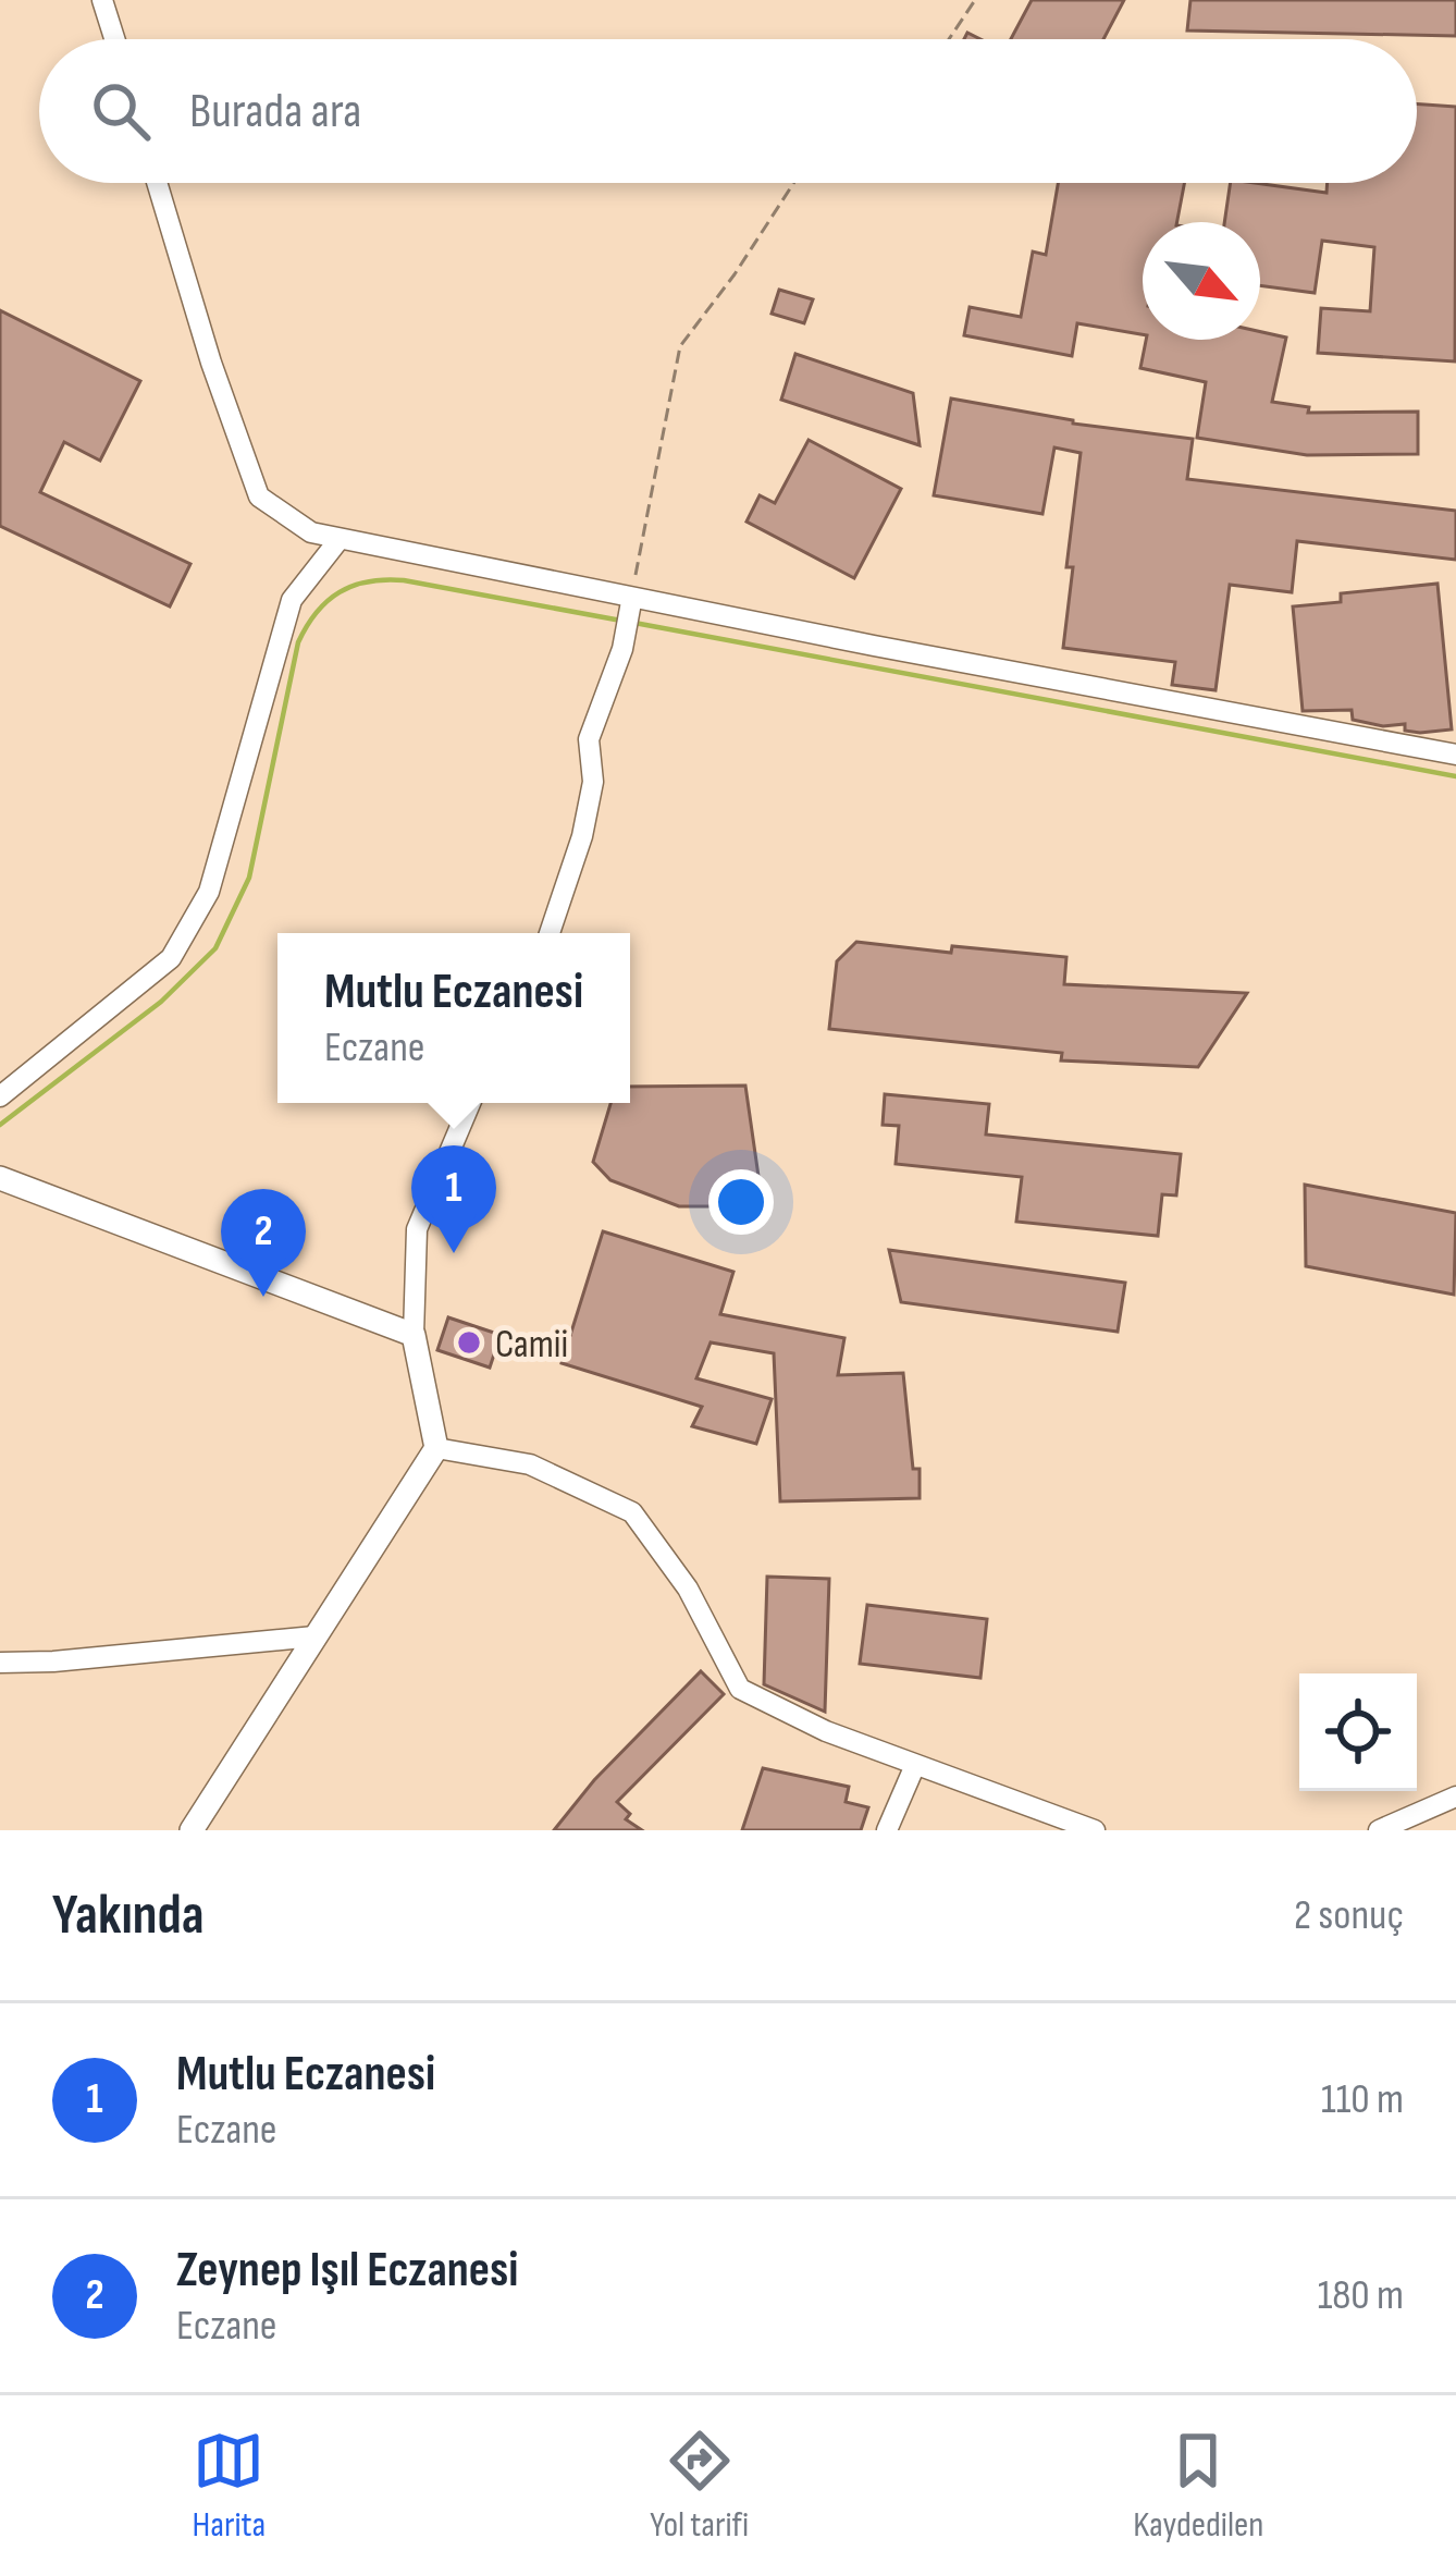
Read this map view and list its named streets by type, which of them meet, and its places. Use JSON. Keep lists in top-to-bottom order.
{
  "places": ["Camii"],
  "north": "bottom right",
  "page": {
    "search": "Burada ara",
    "popup": ["Mutlu Eczanesi", "Eczane"],
    "pins": ["1", "2"],
    "heading": ["Yakında", "2 sonuç"],
    "list": [
      {
        "mark": "1",
        "name": "Mutlu Eczanesi",
        "note": "Eczane",
        "value": "110 m"
      },
      {
        "mark": "2",
        "name": "Zeynep Işıl Eczanesi",
        "note": "Eczane",
        "value": "180 m"
      }
    ],
    "nav": ["Harita", "Yol tarifi", "Kaydedilen"]
  }
}
